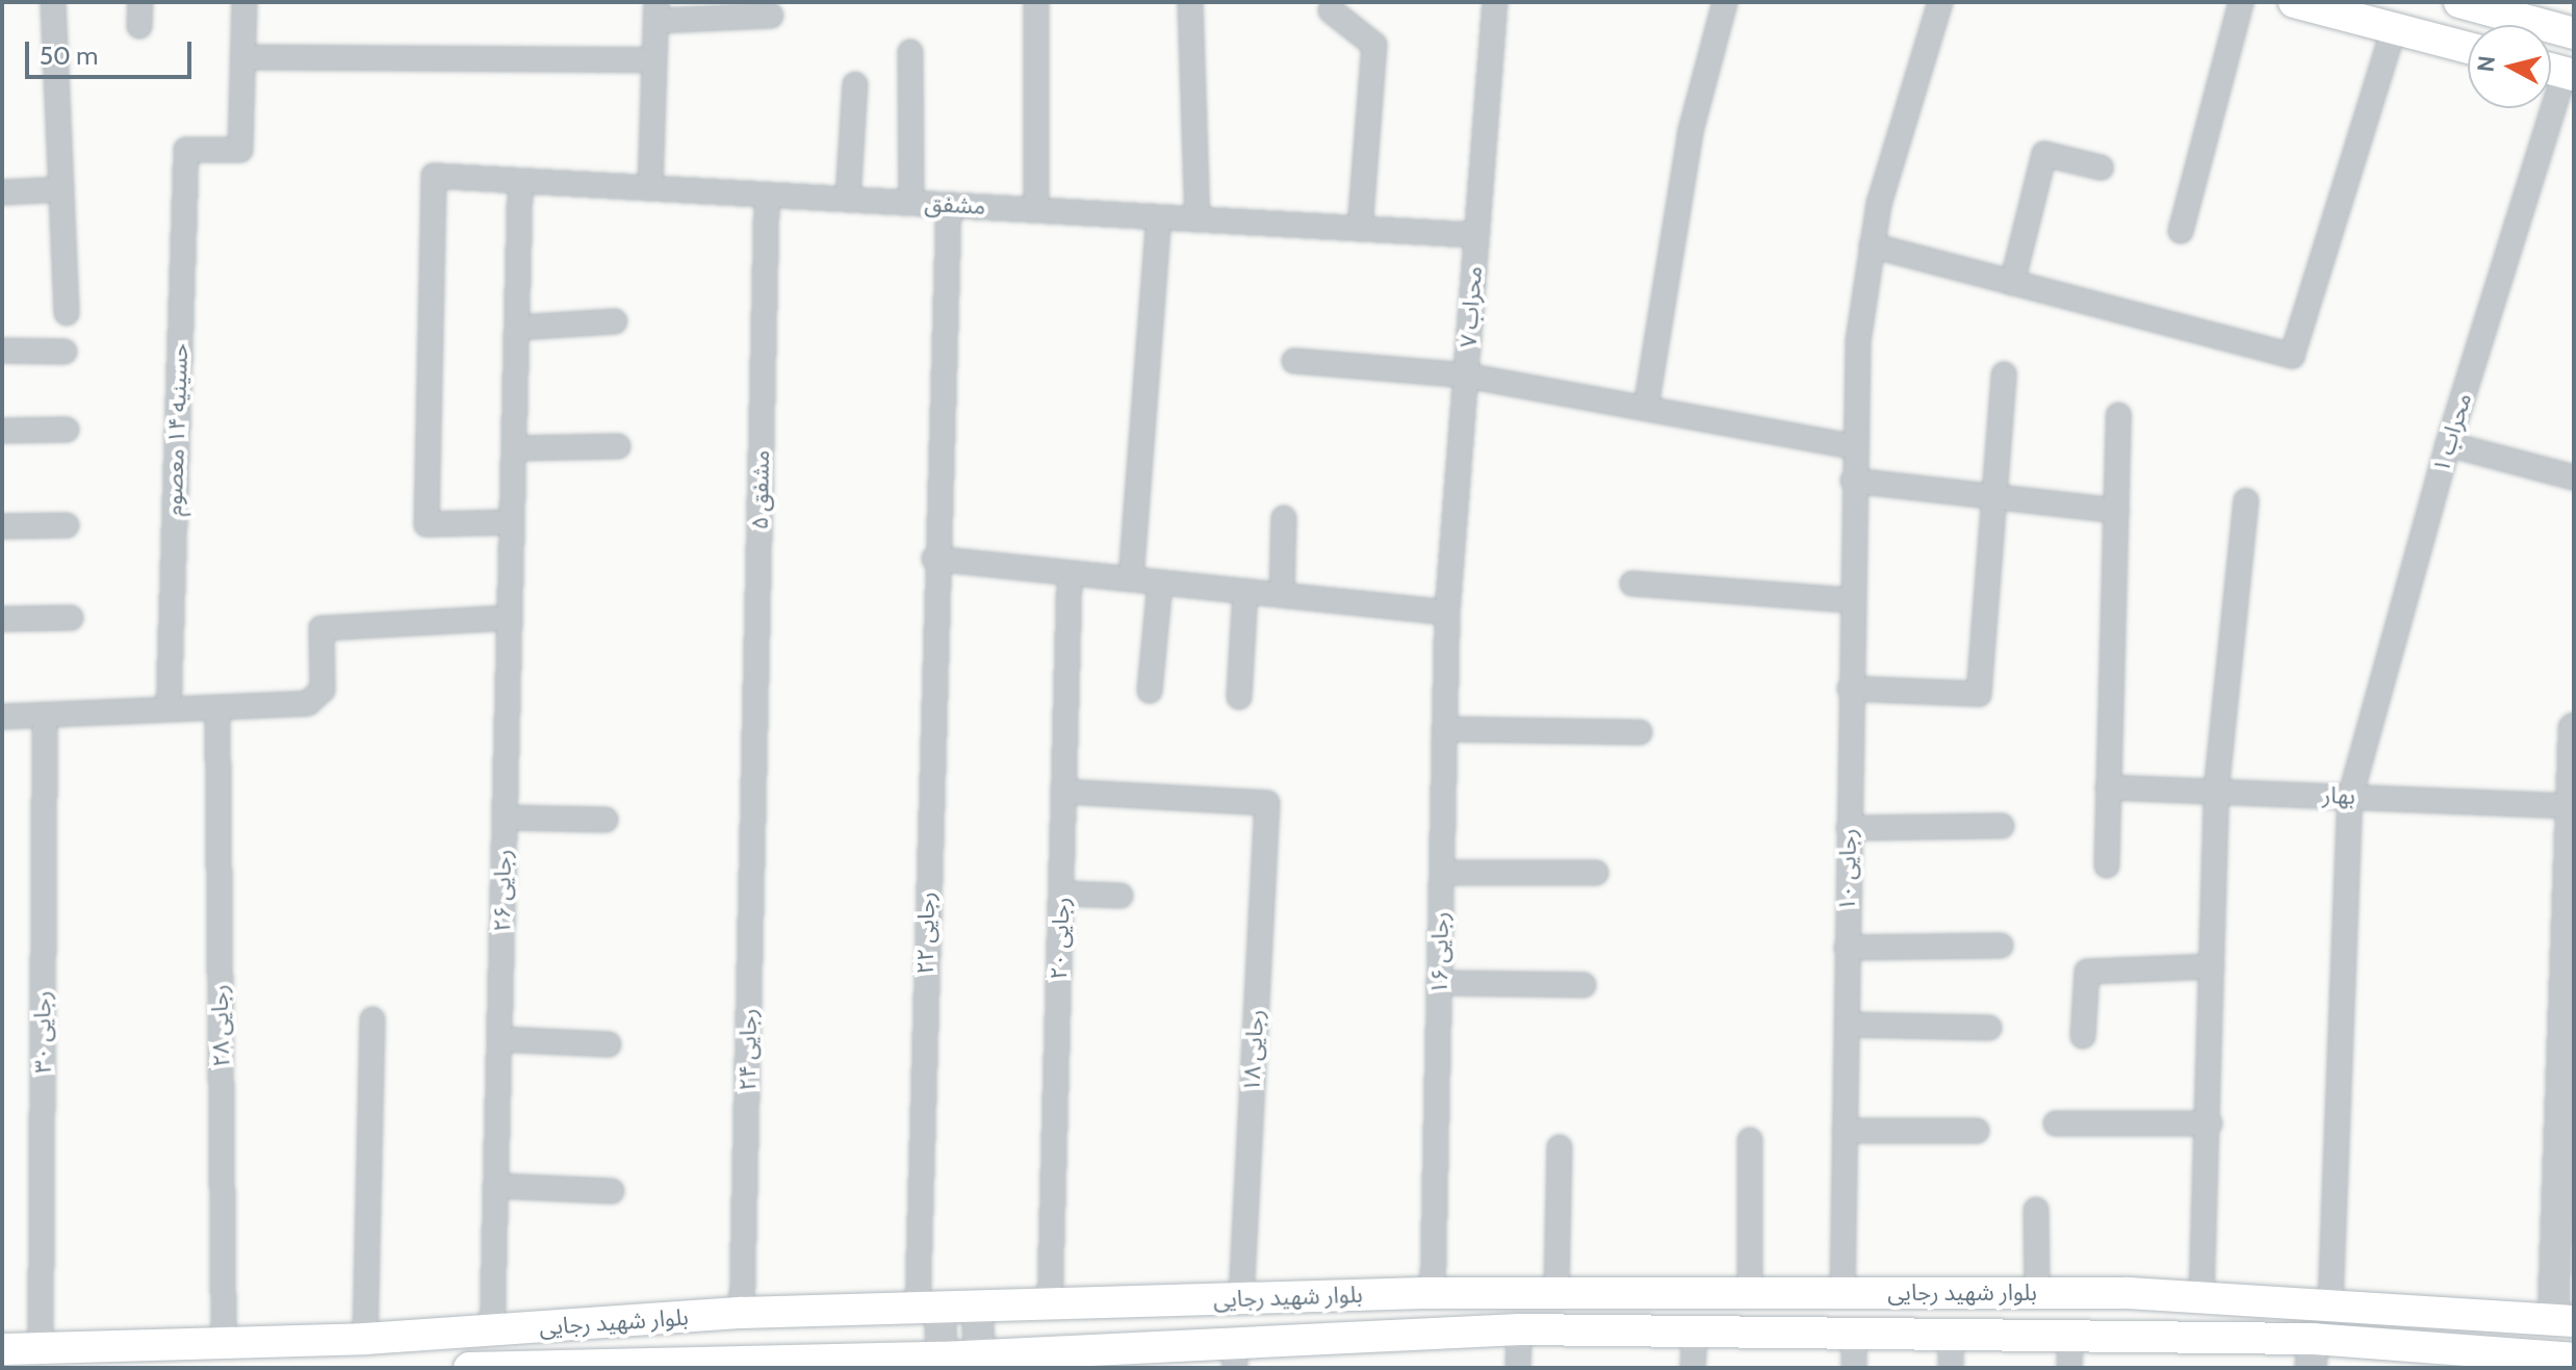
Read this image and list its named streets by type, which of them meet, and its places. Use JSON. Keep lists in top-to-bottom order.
{
  "streets": {
    "main road": ["بلوار شهید رجایی"],
    "street": [
      "مشفق",
      "محراب ۷",
      "حسینیه ۱۴ معصوم",
      "محراب ۱",
      "مشفق ۵",
      "بهار",
      "رجایی ۱۰",
      "رجایی ۲۶",
      "رجایی ۲۲",
      "رجایی ۲۰",
      "رجایی ۱۶",
      "رجایی ۲۸",
      "رجایی ۳۰",
      "رجایی ۲۴",
      "رجایی ۱۸"
    ]
  },
  "crossings": [
    ["مشفق", "محراب ۷"],
    ["مشفق", "مشفق ۵"],
    ["مشفق", "رجایی ۲۶"],
    ["مشفق", "رجایی ۲۲"],
    ["محراب ۷", "رجایی ۱۶"],
    ["محراب ۱", "بهار"],
    ["محراب ۱", "بلوار شهید رجایی"],
    ["مشفق ۵", "رجایی ۲۴"],
    ["رجایی ۱۰", "بلوار شهید رجایی"],
    ["رجایی ۲۶", "بلوار شهید رجایی"],
    ["رجایی ۲۲", "بلوار شهید رجایی"],
    ["رجایی ۲۰", "رجایی ۱۸"],
    ["رجایی ۲۰", "بلوار شهید رجایی"],
    ["رجایی ۱۶", "بلوار شهید رجایی"],
    ["رجایی ۲۸", "بلوار شهید رجایی"],
    ["رجایی ۳۰", "بلوار شهید رجایی"],
    ["رجایی ۲۴", "بلوار شهید رجایی"],
    ["رجایی ۱۸", "بلوار شهید رجایی"]
  ],
  "scale_bar": "50 m",
  "north": "left"
}
